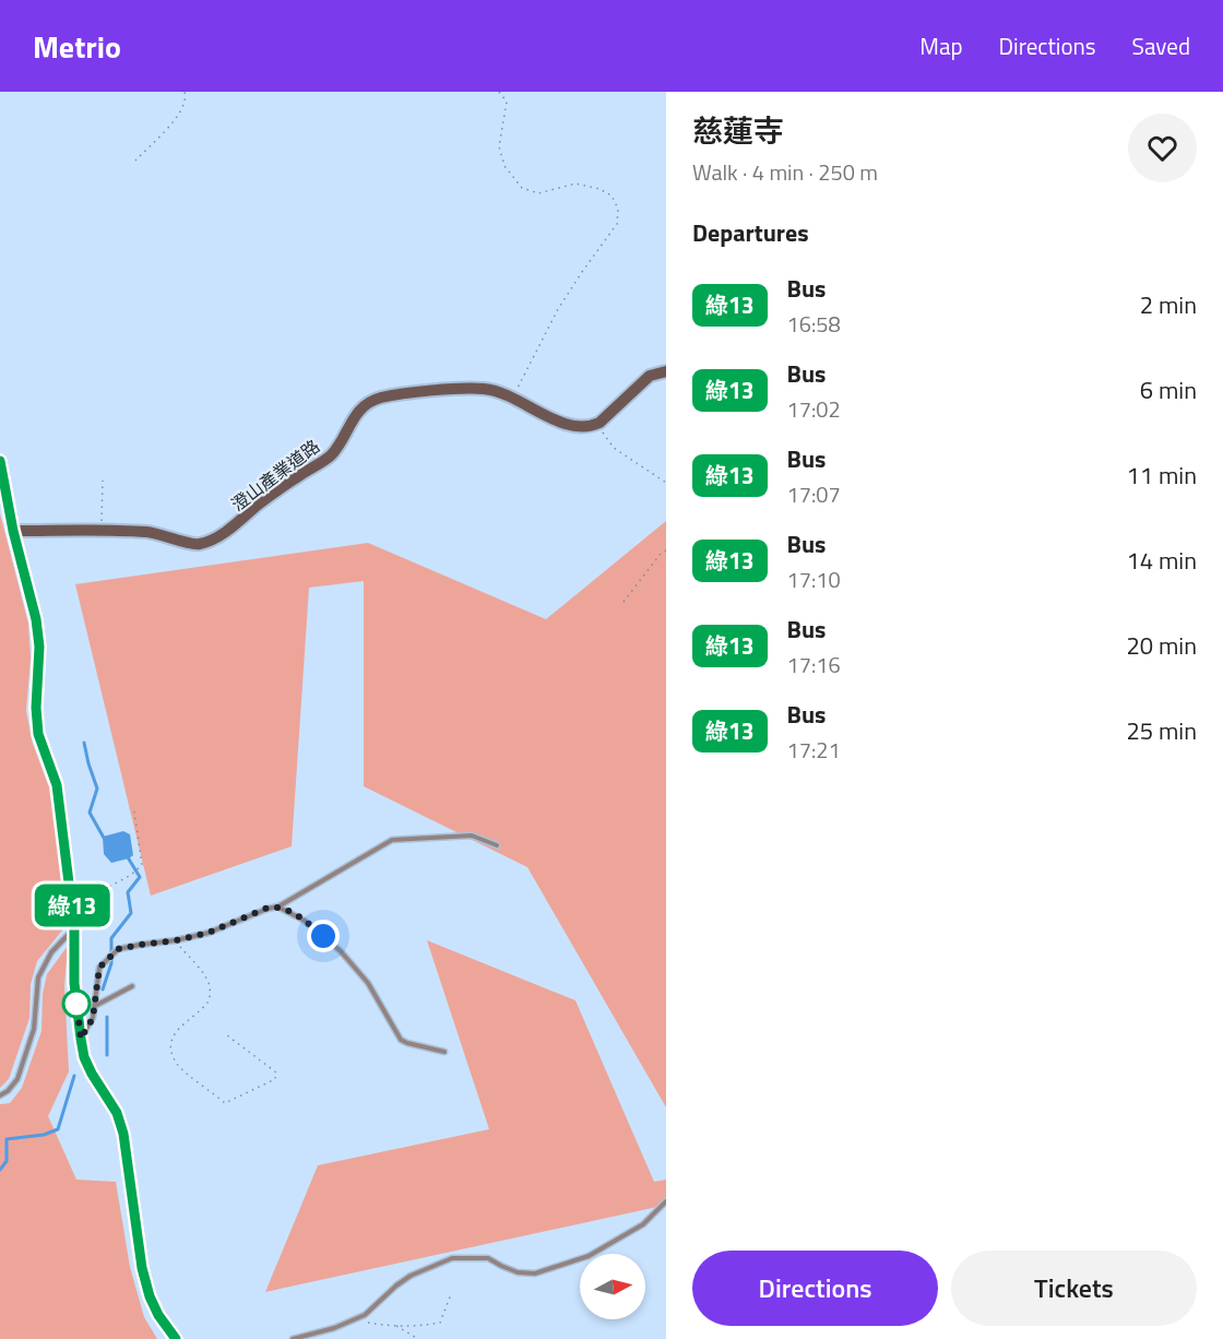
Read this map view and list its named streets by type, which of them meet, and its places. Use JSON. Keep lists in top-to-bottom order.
{
  "streets": {
    "street": ["澄山產業道路"]
  },
  "lines": ["bus line 綠13"],
  "north": "right",
  "page": {
    "header": "Metrio",
    "nav": ["Map", "Directions", "Saved"],
    "on_map": "綠13",
    "heading": [
      ["慈蓮寺", "Walk · 4 min · 250 m"],
      "Departures"
    ],
    "list": [
      {
        "mark": "綠13",
        "name": "Bus",
        "note": "16:58",
        "value": "2 min"
      },
      {
        "mark": "綠13",
        "name": "Bus",
        "note": "17:02",
        "value": "6 min"
      },
      {
        "mark": "綠13",
        "name": "Bus",
        "note": "17:07",
        "value": "11 min"
      },
      {
        "mark": "綠13",
        "name": "Bus",
        "note": "17:10",
        "value": "14 min"
      },
      {
        "mark": "綠13",
        "name": "Bus",
        "note": "17:16",
        "value": "20 min"
      },
      {
        "mark": "綠13",
        "name": "Bus",
        "note": "17:21",
        "value": "25 min"
      }
    ],
    "buttons": ["Directions", "Tickets"]
  }
}
